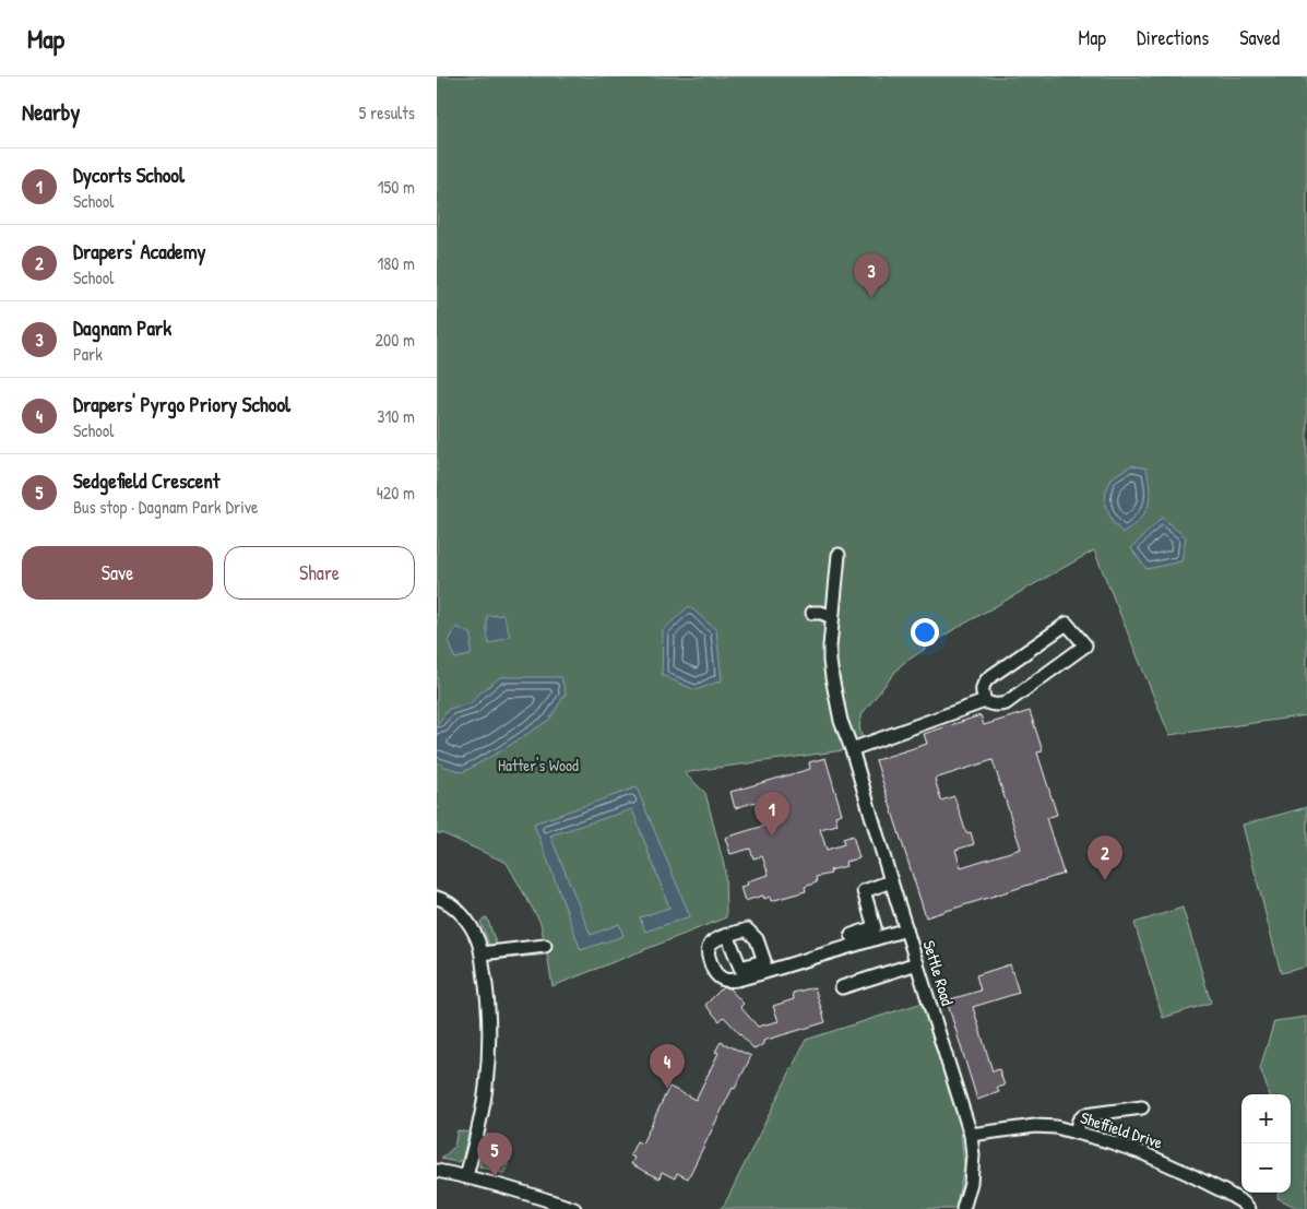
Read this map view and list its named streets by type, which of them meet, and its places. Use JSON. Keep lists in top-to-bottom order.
{
  "streets": {
    "street": ["Settle Road", "Sheffield Drive"]
  },
  "crossings": [
    ["Settle Road", "Sheffield Drive"]
  ],
  "parks": ["Hatter's Wood"],
  "page": {
    "header": "Map",
    "nav": ["Map", "Directions", "Saved"],
    "heading": ["Nearby", "5 results"],
    "list": [
      {
        "mark": "1",
        "name": "Dycorts School",
        "note": "School",
        "value": "150 m"
      },
      {
        "mark": "2",
        "name": "Drapers' Academy",
        "note": "School",
        "value": "180 m"
      },
      {
        "mark": "3",
        "name": "Dagnam Park",
        "note": "Park",
        "value": "200 m"
      },
      {
        "mark": "4",
        "name": "Drapers' Pyrgo Priory School",
        "note": "School",
        "value": "310 m"
      },
      {
        "mark": "5",
        "name": "Sedgefield Crescent",
        "note": "Bus stop · Dagnam Park Drive",
        "value": "420 m"
      }
    ],
    "pins": [
      "3",
      "1",
      "2",
      "4",
      "5"
    ],
    "buttons": ["Save", "Share"],
    "map_buttons": ["+", "−"]
  }
}
